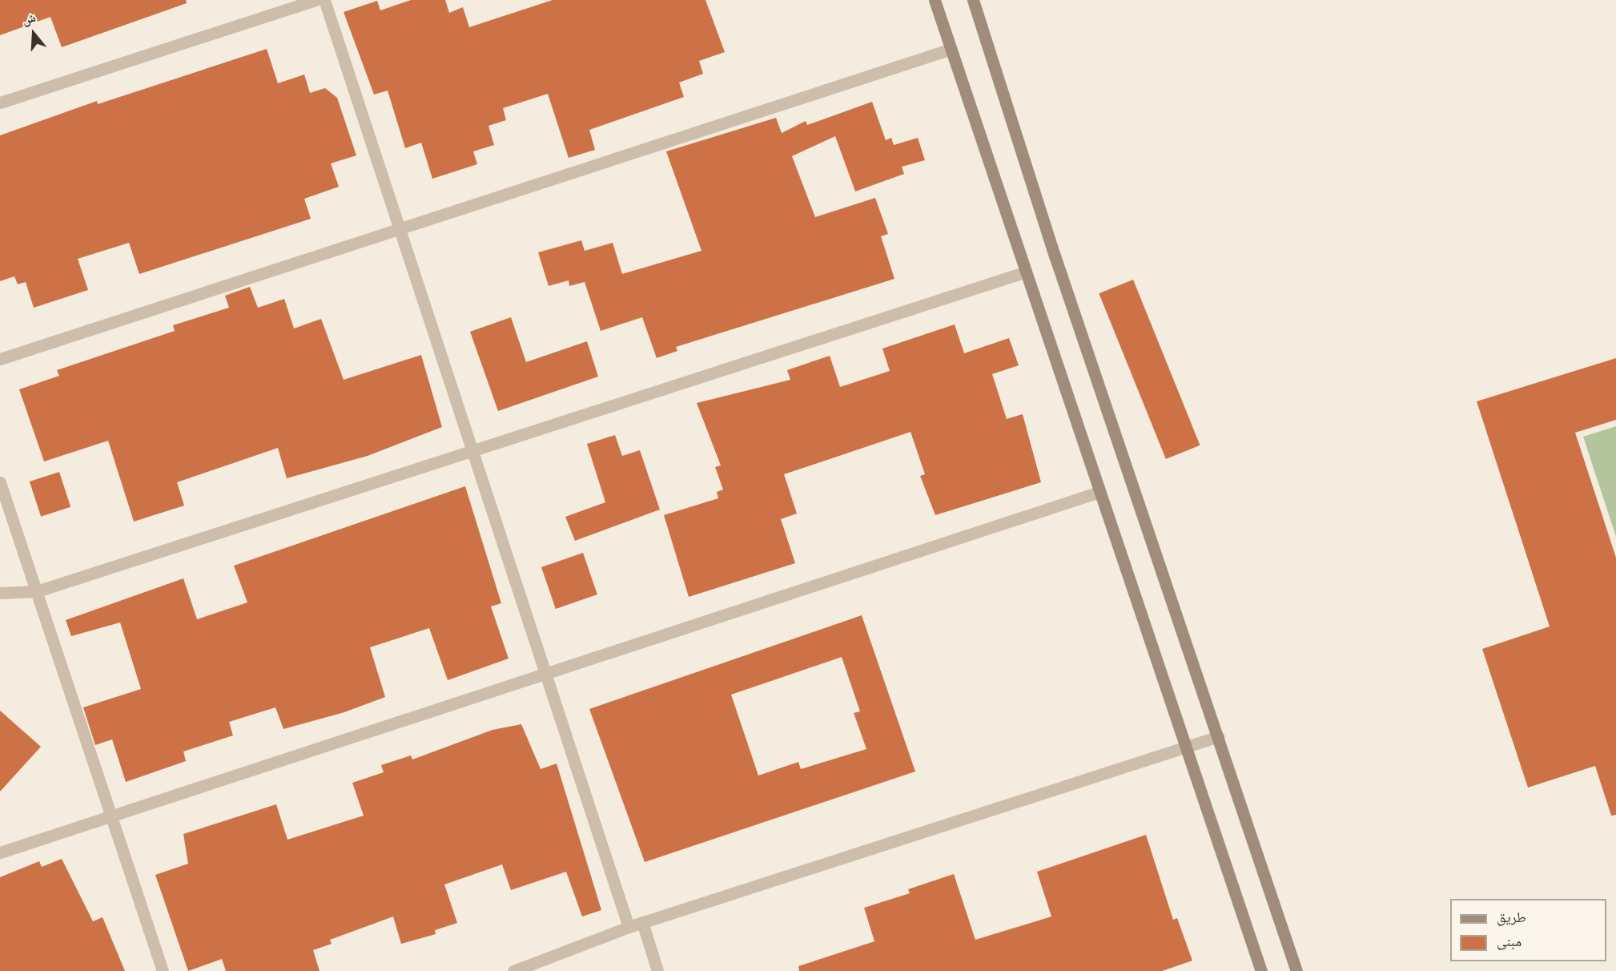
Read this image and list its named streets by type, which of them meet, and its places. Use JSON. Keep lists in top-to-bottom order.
{
  "legend": ["طريق", "مبنى"],
  "north": "top"
}
